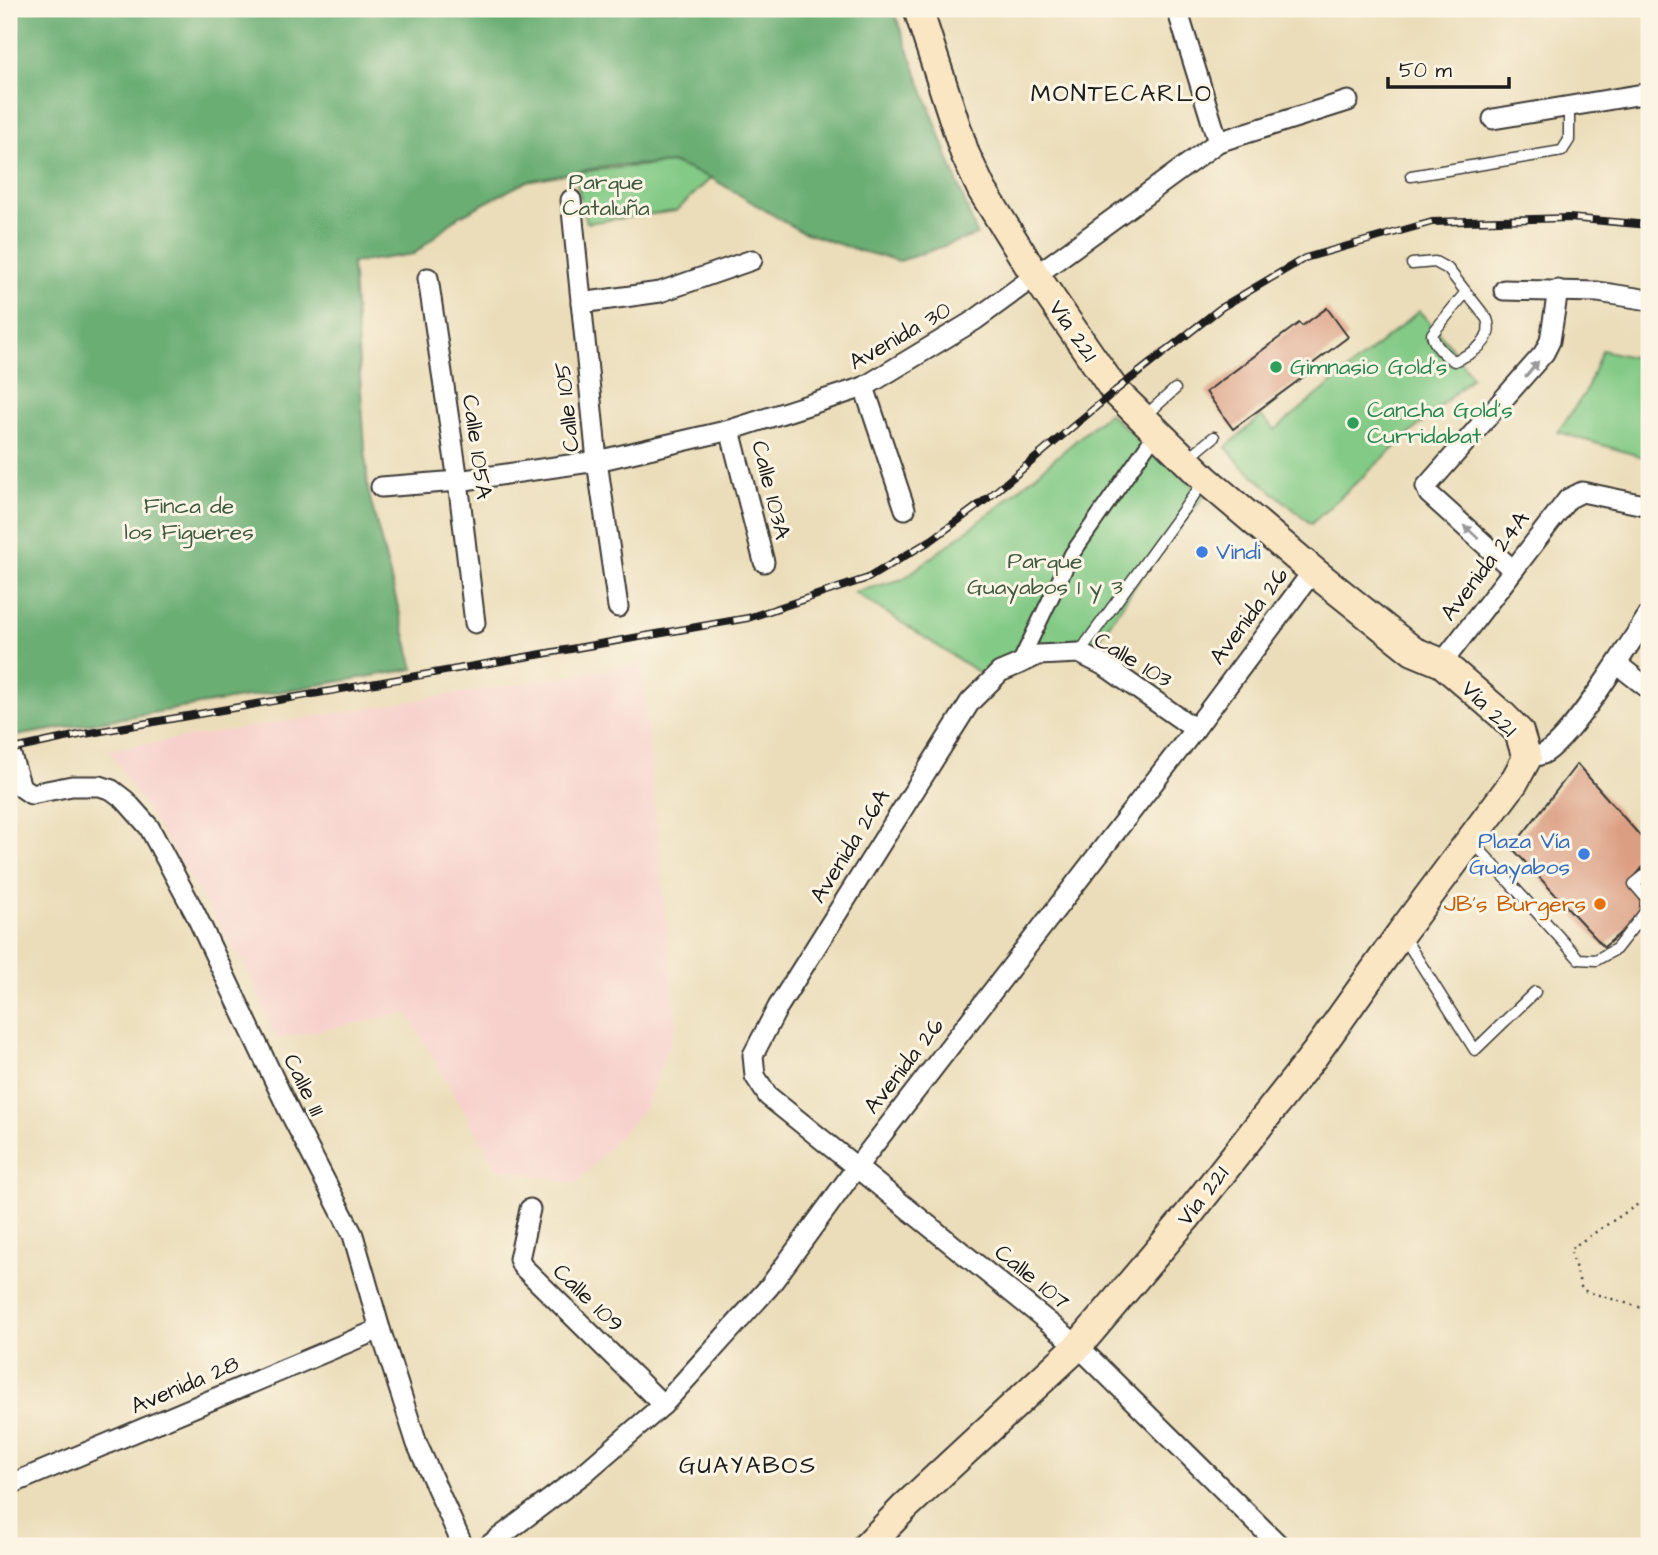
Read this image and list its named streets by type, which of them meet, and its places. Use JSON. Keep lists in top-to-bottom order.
{
  "streets": {
    "main road": ["Vía 221"],
    "street": [
      "Avenida 30",
      "Calle 105",
      "Calle 105A",
      "Calle 103A",
      "Avenida 24A",
      "Avenida 26",
      "Calle 103",
      "Avenida 26A",
      "Calle 111",
      "Calle 107",
      "Calle 109",
      "Avenida 28"
    ]
  },
  "crossings": [
    ["Vía 221", "Avenida 30"],
    ["Vía 221", "Avenida 24A"],
    ["Vía 221", "Avenida 26"],
    ["Vía 221", "Calle 107"],
    ["Avenida 30", "Calle 105"],
    ["Avenida 30", "Calle 105A"],
    ["Avenida 30", "Calle 103A"],
    ["Avenida 26", "Calle 103"],
    ["Avenida 26", "Calle 107"],
    ["Avenida 26", "Calle 109"],
    ["Calle 103", "Avenida 26A"],
    ["Avenida 26A", "Calle 107"],
    ["Calle 111", "Avenida 28"]
  ],
  "districts": ["MONTECARLO", "GUAYABOS"],
  "parks": ["Parque Cataluña", "Finca de los Figueres", "Parque Guayabos 1 y 3"],
  "places": [
    "Gimnasio Gold's",
    "Cancha Gold's Curridabat",
    "Vindi",
    "Plaza Vía Guayabos",
    "JB's Burgers"
  ],
  "scale_bar": "50 m"
}
